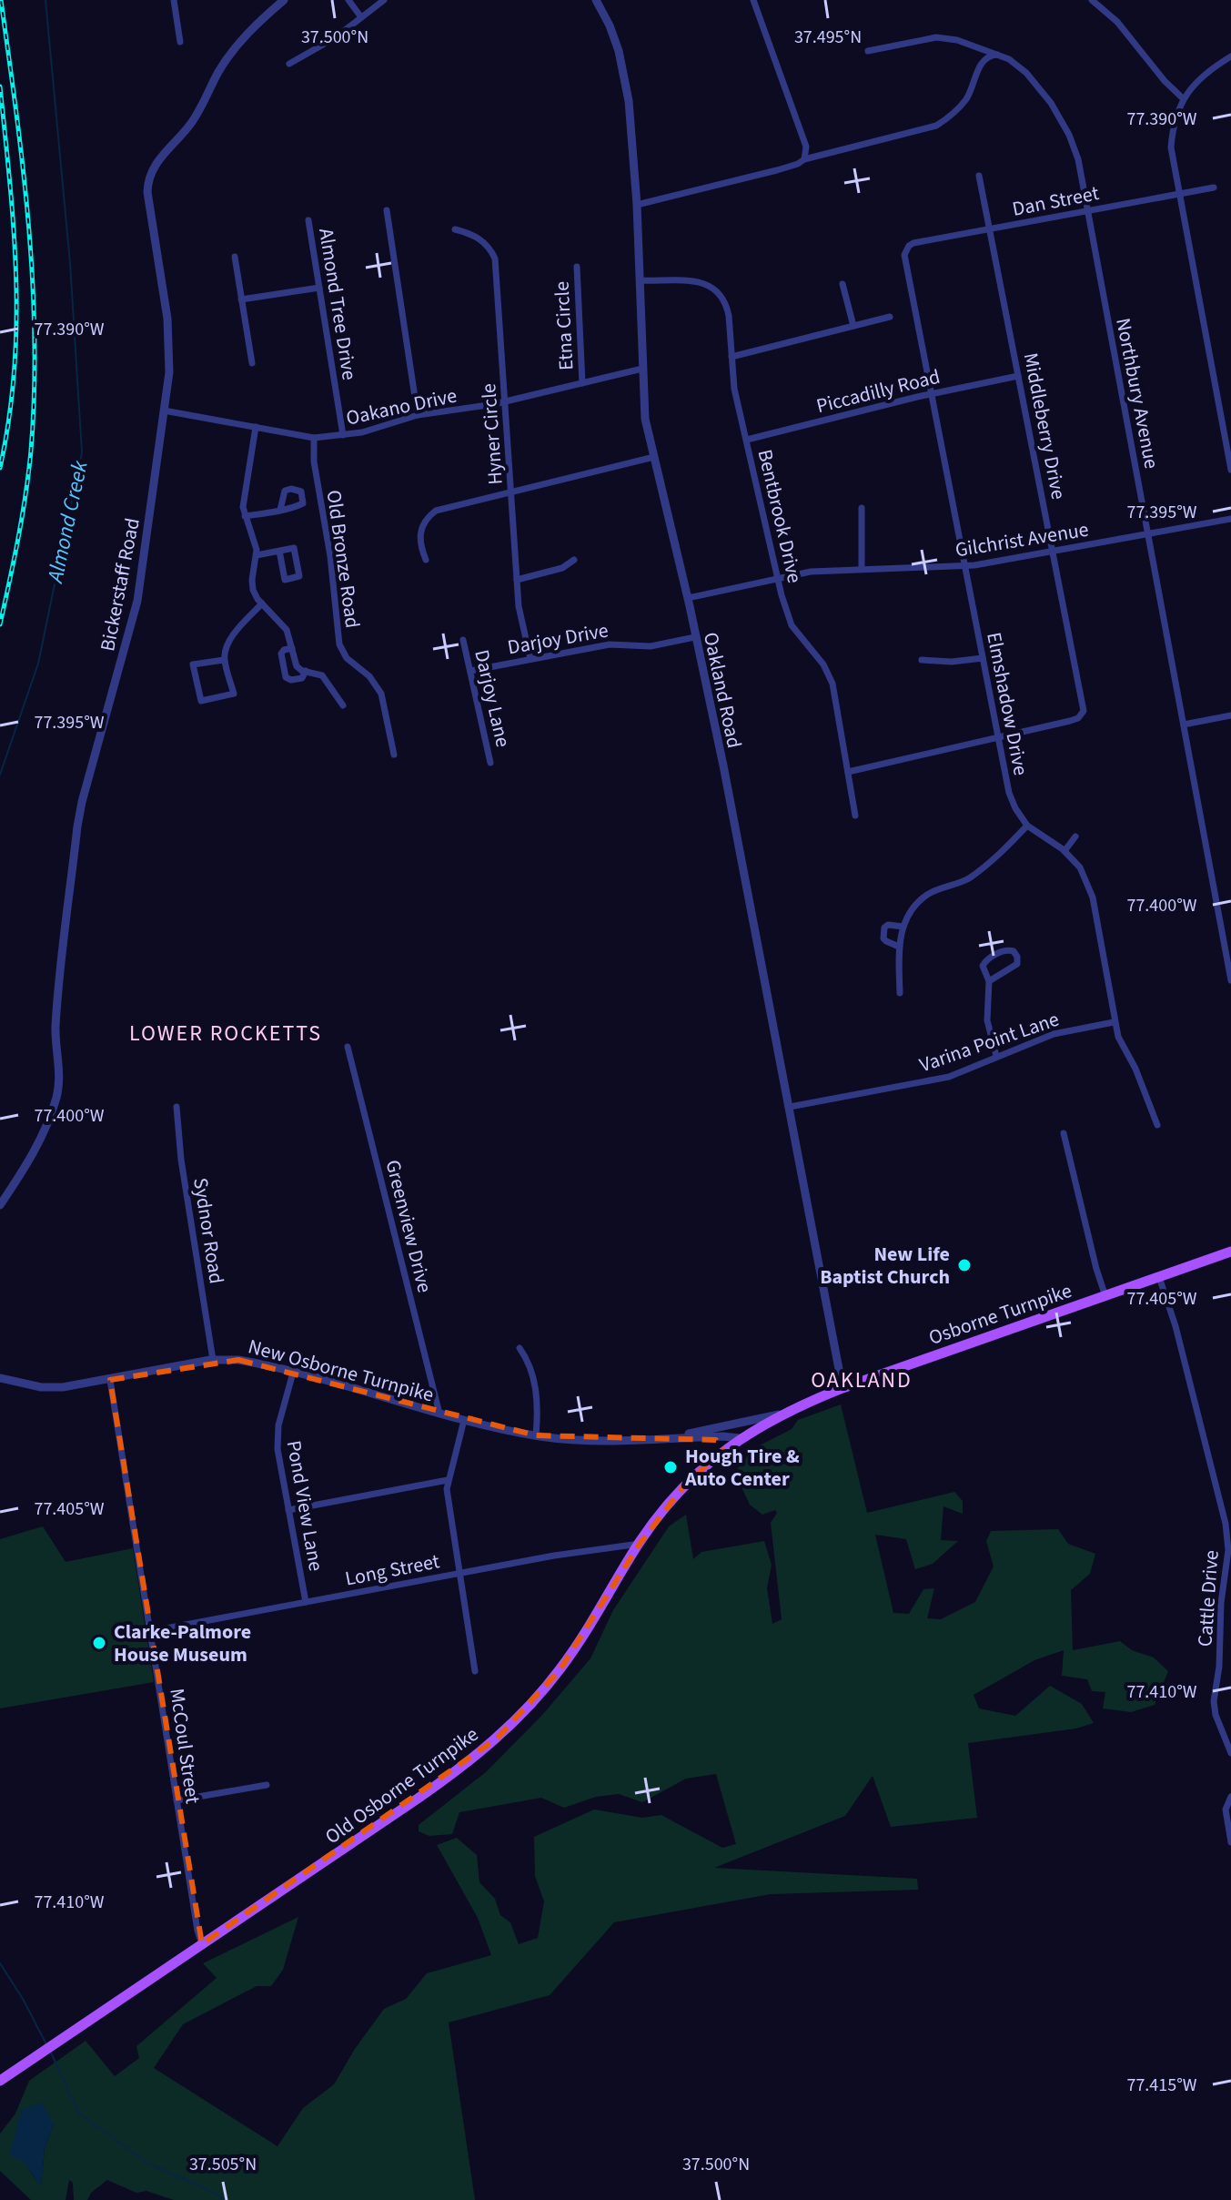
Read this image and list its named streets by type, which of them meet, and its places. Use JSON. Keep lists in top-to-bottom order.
{
  "streets": {
    "main road": ["Osborne Turnpike", "Old Osborne Turnpike"],
    "street": [
      "Dan Street",
      "Almond Tree Drive",
      "Etna Circle",
      "Piccadilly Road",
      "Northbury Avenue",
      "Oakano Drive",
      "Middleberry Drive",
      "Hyner Circle",
      "Bentbrook Drive",
      "Gilchrist Avenue",
      "Old Bronze Road",
      "Bickerstaff Road",
      "Darjoy Drive",
      "Oakland Road",
      "Darjoy Lane",
      "Elmshadow Drive",
      "Varina Point Lane",
      "Greenview Drive",
      "Sydnor Road",
      "New Osborne Turnpike",
      "Pond View Lane",
      "Long Street",
      "Cattle Drive",
      "McCoul Street"
    ]
  },
  "crossings": [
    ["Dan Street", "Northbury Avenue"],
    ["Dan Street", "Middleberry Drive"],
    ["Dan Street", "Elmshadow Drive"],
    ["Almond Tree Drive", "Oakano Drive"],
    ["Etna Circle", "Oakano Drive"],
    ["Piccadilly Road", "Middleberry Drive"],
    ["Piccadilly Road", "Bentbrook Drive"],
    ["Piccadilly Road", "Elmshadow Drive"],
    ["Northbury Avenue", "Gilchrist Avenue"],
    ["Oakano Drive", "Hyner Circle"],
    ["Oakano Drive", "Old Bronze Road"],
    ["Oakano Drive", "Bickerstaff Road"],
    ["Oakano Drive", "Oakland Road"],
    ["Middleberry Drive", "Gilchrist Avenue"],
    ["Middleberry Drive", "Elmshadow Drive"],
    ["Hyner Circle", "Darjoy Drive"],
    ["Bentbrook Drive", "Gilchrist Avenue"],
    ["Bentbrook Drive", "Oakland Road"],
    ["Gilchrist Avenue", "Oakland Road"],
    ["Gilchrist Avenue", "Elmshadow Drive"],
    ["Darjoy Drive", "Oakland Road"],
    ["Darjoy Drive", "Darjoy Lane"],
    ["Oakland Road", "Varina Point Lane"],
    ["Oakland Road", "Osborne Turnpike"],
    ["Elmshadow Drive", "Varina Point Lane"],
    ["Greenview Drive", "New Osborne Turnpike"],
    ["Sydnor Road", "New Osborne Turnpike"],
    ["Osborne Turnpike", "New Osborne Turnpike"],
    ["Osborne Turnpike", "Cattle Drive"],
    ["Osborne Turnpike", "Old Osborne Turnpike"],
    ["New Osborne Turnpike", "Pond View Lane"],
    ["New Osborne Turnpike", "McCoul Street"],
    ["New Osborne Turnpike", "Old Osborne Turnpike"],
    ["Pond View Lane", "Long Street"],
    ["Long Street", "McCoul Street"],
    ["Long Street", "Old Osborne Turnpike"],
    ["McCoul Street", "Old Osborne Turnpike"]
  ],
  "districts": ["LOWER ROCKETTS", "OAKLAND"],
  "water": ["Almond Creek"],
  "places": ["New Life Baptist Church", "Hough Tire & Auto Center", "Clarke-Palmore House Museum"],
  "coordinates": [
    "37.500°N",
    "37.495°N",
    "77.390°W",
    "77.395°W",
    "77.400°W",
    "77.405°W",
    "77.410°W",
    "77.415°W",
    "37.505°N"
  ]
}
